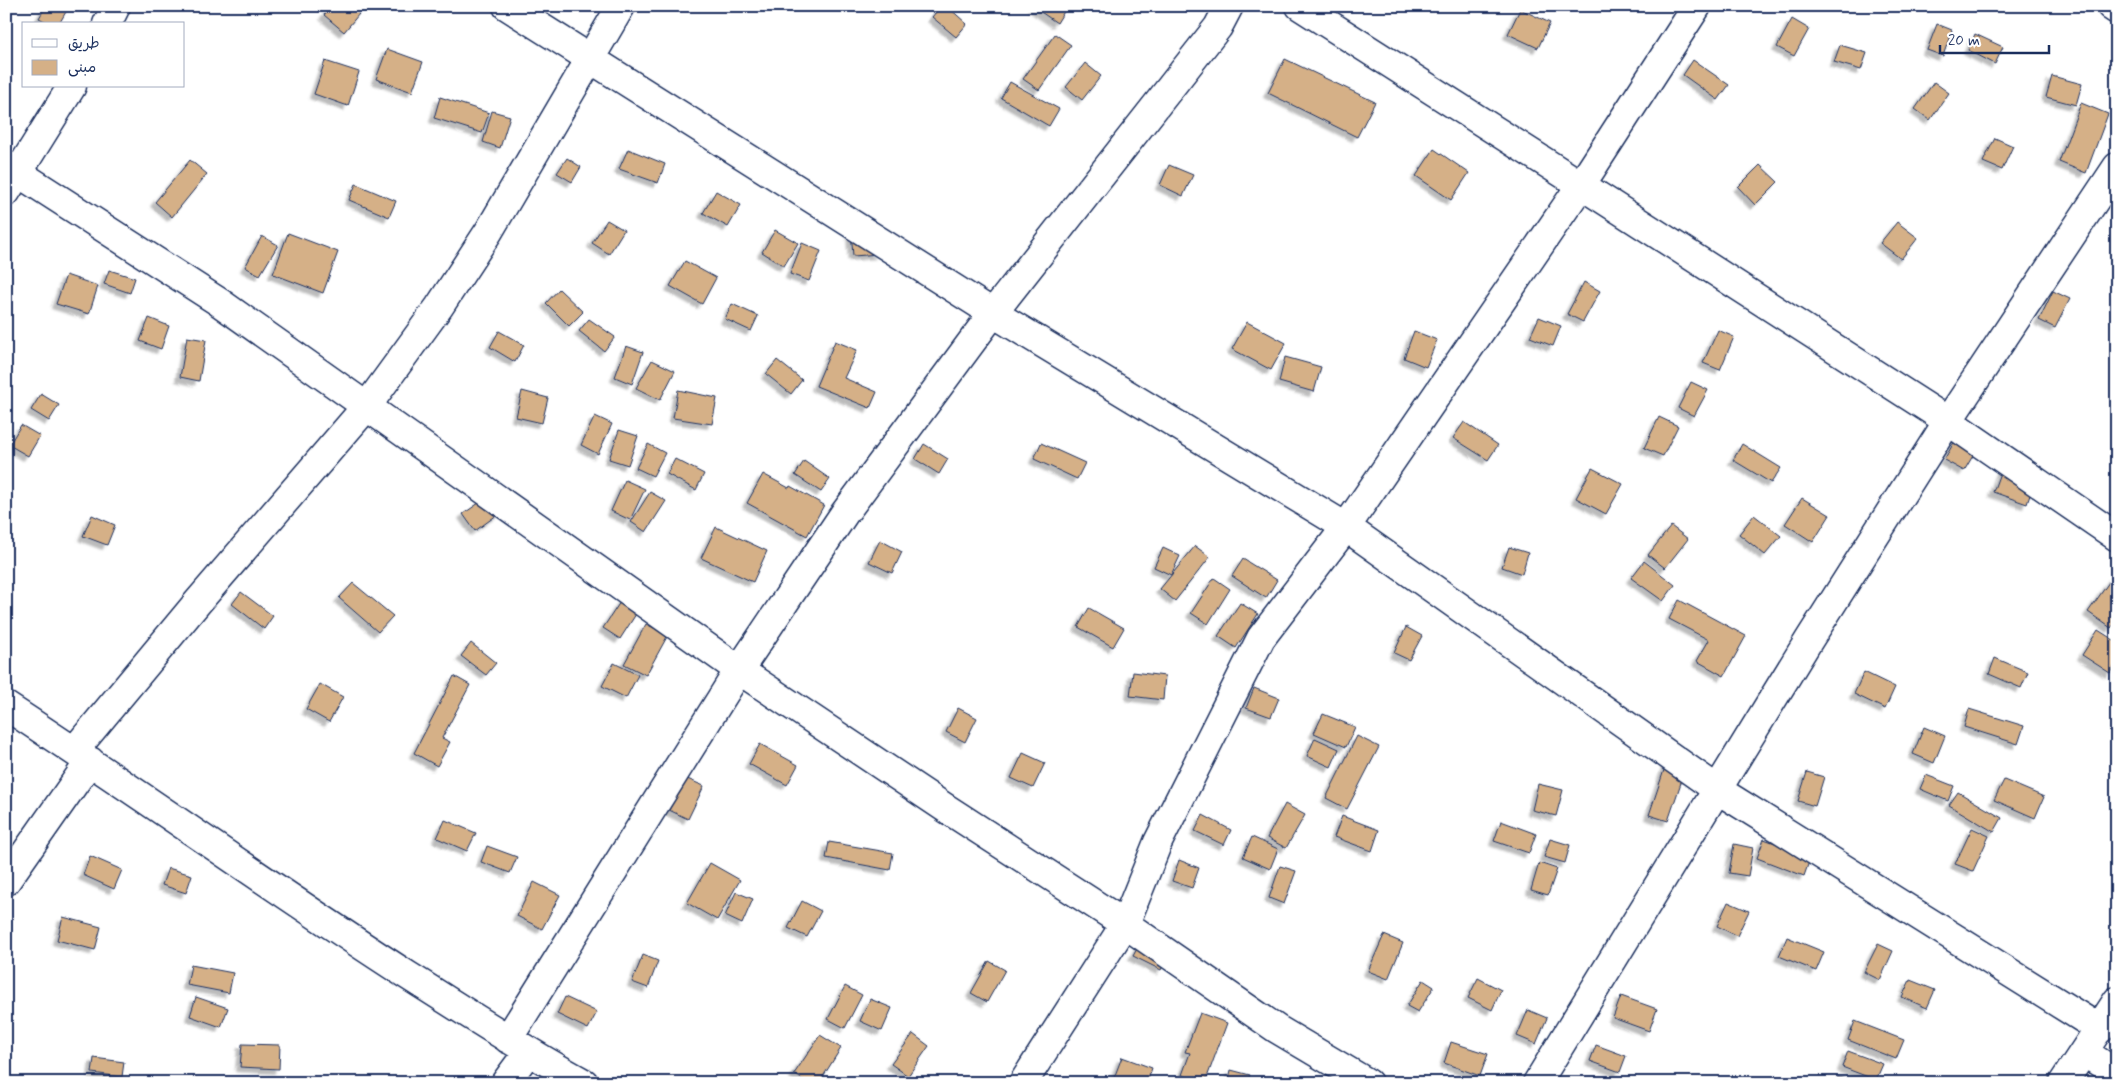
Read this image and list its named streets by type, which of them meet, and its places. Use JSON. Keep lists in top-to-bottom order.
{
  "legend": ["طريق", "مبنى"],
  "scale_bar": "20 m"
}
